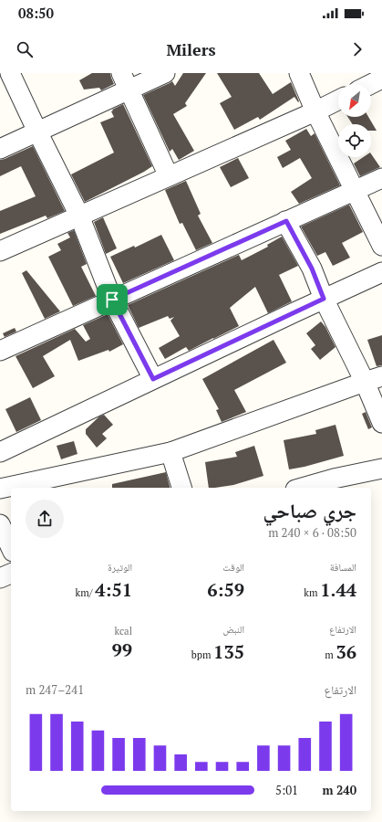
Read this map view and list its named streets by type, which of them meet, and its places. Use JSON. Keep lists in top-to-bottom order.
{
  "north": "bottom left",
  "page": {
    "status": "08:50",
    "header": "Milers",
    "heading": ["جري صباحي", "08:50 · 6 × 240 m"],
    "stats": [
      ["المسافة", "1.44 km"],
      ["الوقت", "6:59"],
      ["الوتيرة", "4:51 /km"],
      ["الارتفاع", "36 m"],
      ["النبض", "135 bpm"],
      ["kcal", "99"]
    ],
    "chart": ["الارتفاع", "241–247 m"],
    "list": [
      {
        "name": "240 m",
        "note": "5:01"
      }
    ]
  }
}
